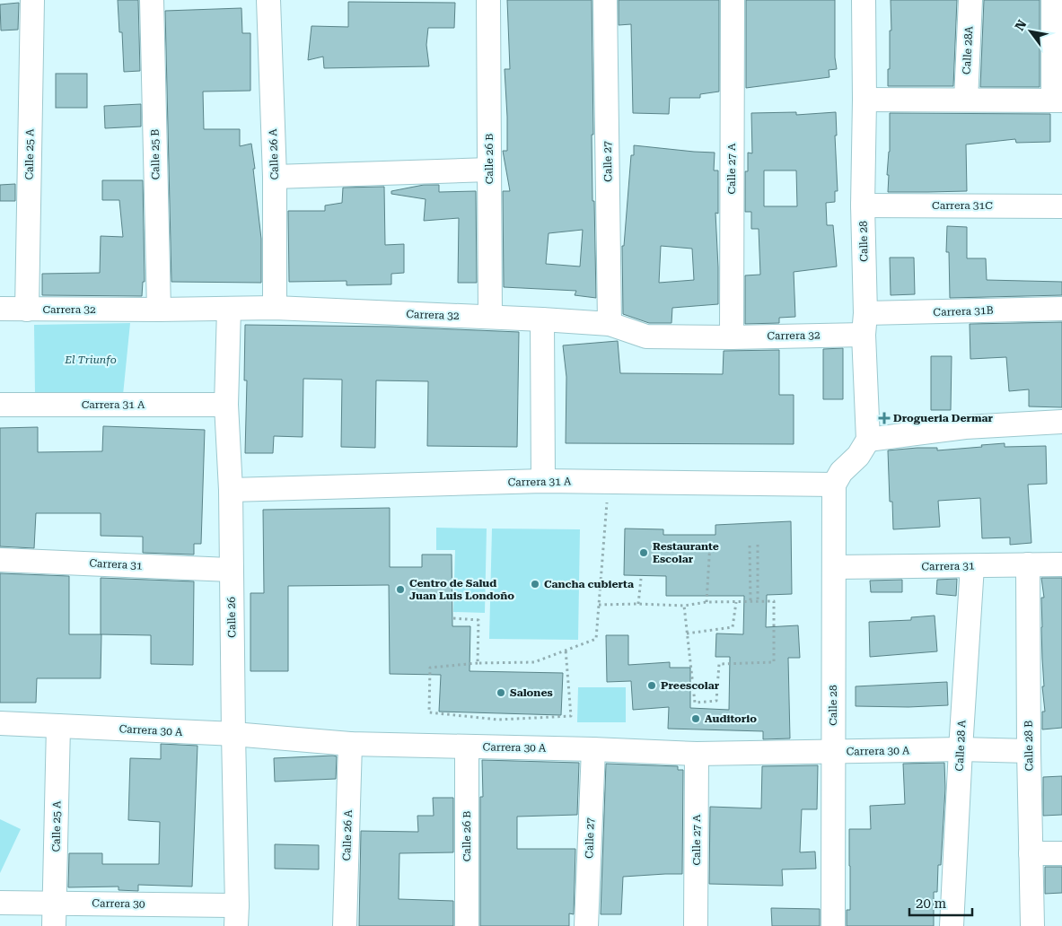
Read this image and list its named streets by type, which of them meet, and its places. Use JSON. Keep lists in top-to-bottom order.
{
  "streets": {
    "street": [
      "Calle 28A",
      "Calle 25 A",
      "Calle 25 B",
      "Calle 26 A",
      "Calle 26 B",
      "Calle 27",
      "Calle 27 A",
      "Carrera 31C",
      "Calle 28",
      "Carrera 32",
      "Carrera 31B",
      "Carrera 31 A",
      "Carrera 31",
      "Calle 26",
      "Carrera 30 A",
      "Calle 28 A",
      "Calle 28 B",
      "Carrera 30"
    ]
  },
  "crossings": [
    ["Calle 25 A", "Carrera 32"],
    ["Calle 25 A", "Carrera 30 A"],
    ["Calle 25 A", "Carrera 30"],
    ["Calle 25 B", "Carrera 32"],
    ["Calle 26 A", "Carrera 32"],
    ["Calle 26 A", "Carrera 30 A"],
    ["Calle 26 B", "Carrera 32"],
    ["Calle 26 B", "Carrera 30 A"],
    ["Calle 27", "Carrera 32"],
    ["Calle 27", "Carrera 30 A"],
    ["Calle 27 A", "Carrera 32"],
    ["Calle 27 A", "Carrera 30 A"],
    ["Carrera 31C", "Calle 28"],
    ["Calle 28", "Carrera 32"],
    ["Calle 28", "Carrera 31B"],
    ["Calle 28", "Carrera 31 A"],
    ["Calle 28", "Carrera 31"],
    ["Calle 28", "Carrera 30 A"],
    ["Carrera 32", "Carrera 31B"],
    ["Carrera 32", "Calle 26"],
    ["Carrera 31 A", "Calle 26"],
    ["Carrera 31", "Calle 26"],
    ["Carrera 31", "Calle 28 A"],
    ["Carrera 31", "Calle 28 B"],
    ["Calle 26", "Carrera 30 A"],
    ["Calle 26", "Carrera 30"],
    ["Carrera 30 A", "Calle 28 A"],
    ["Carrera 30 A", "Calle 28 B"]
  ],
  "parks": ["El Triunfo"],
  "places": {
    "health": ["Drogueria Dermar"],
    "other": [
      "Restaurante Escolar",
      "Cancha cubierta",
      "Centro de Salud Juan Luis Londoño",
      "Preescolar",
      "Salones",
      "Auditorio"
    ]
  },
  "scale_bar": "20 m",
  "north": "top left"
}
